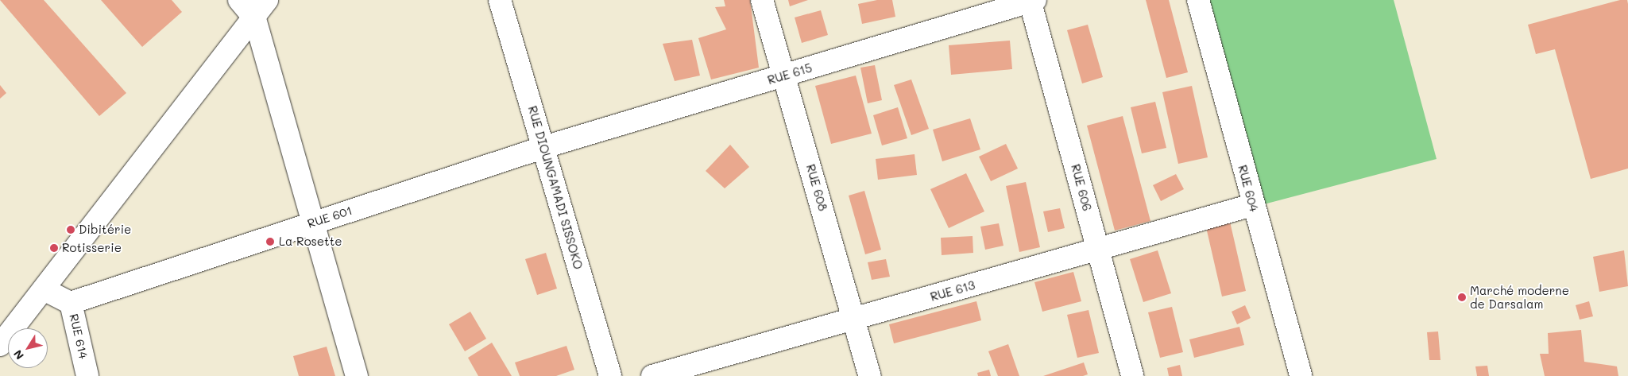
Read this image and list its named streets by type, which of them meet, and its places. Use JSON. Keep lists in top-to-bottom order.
{
  "streets": {
    "street": [
      "RUE 615",
      "RUE DIOUNGAMADI SISSOKO",
      "RUE 608",
      "RUE 606",
      "RUE 604",
      "RUE 601",
      "RUE 613",
      "RUE 614"
    ]
  },
  "crossings": [
    ["RUE 615", "RUE DIOUNGAMADI SISSOKO"],
    ["RUE 615", "RUE 608"],
    ["RUE 615", "RUE 606"],
    ["RUE 615", "RUE 601"],
    ["RUE DIOUNGAMADI SISSOKO", "RUE 601"],
    ["RUE 608", "RUE 613"],
    ["RUE 606", "RUE 613"],
    ["RUE 604", "RUE 613"],
    ["RUE 601", "RUE 614"]
  ],
  "places": [
    "Dibitérie",
    "La Rosette",
    "Rotisserie",
    "Marché moderne de Darsalam"
  ],
  "north": "bottom left"
}
